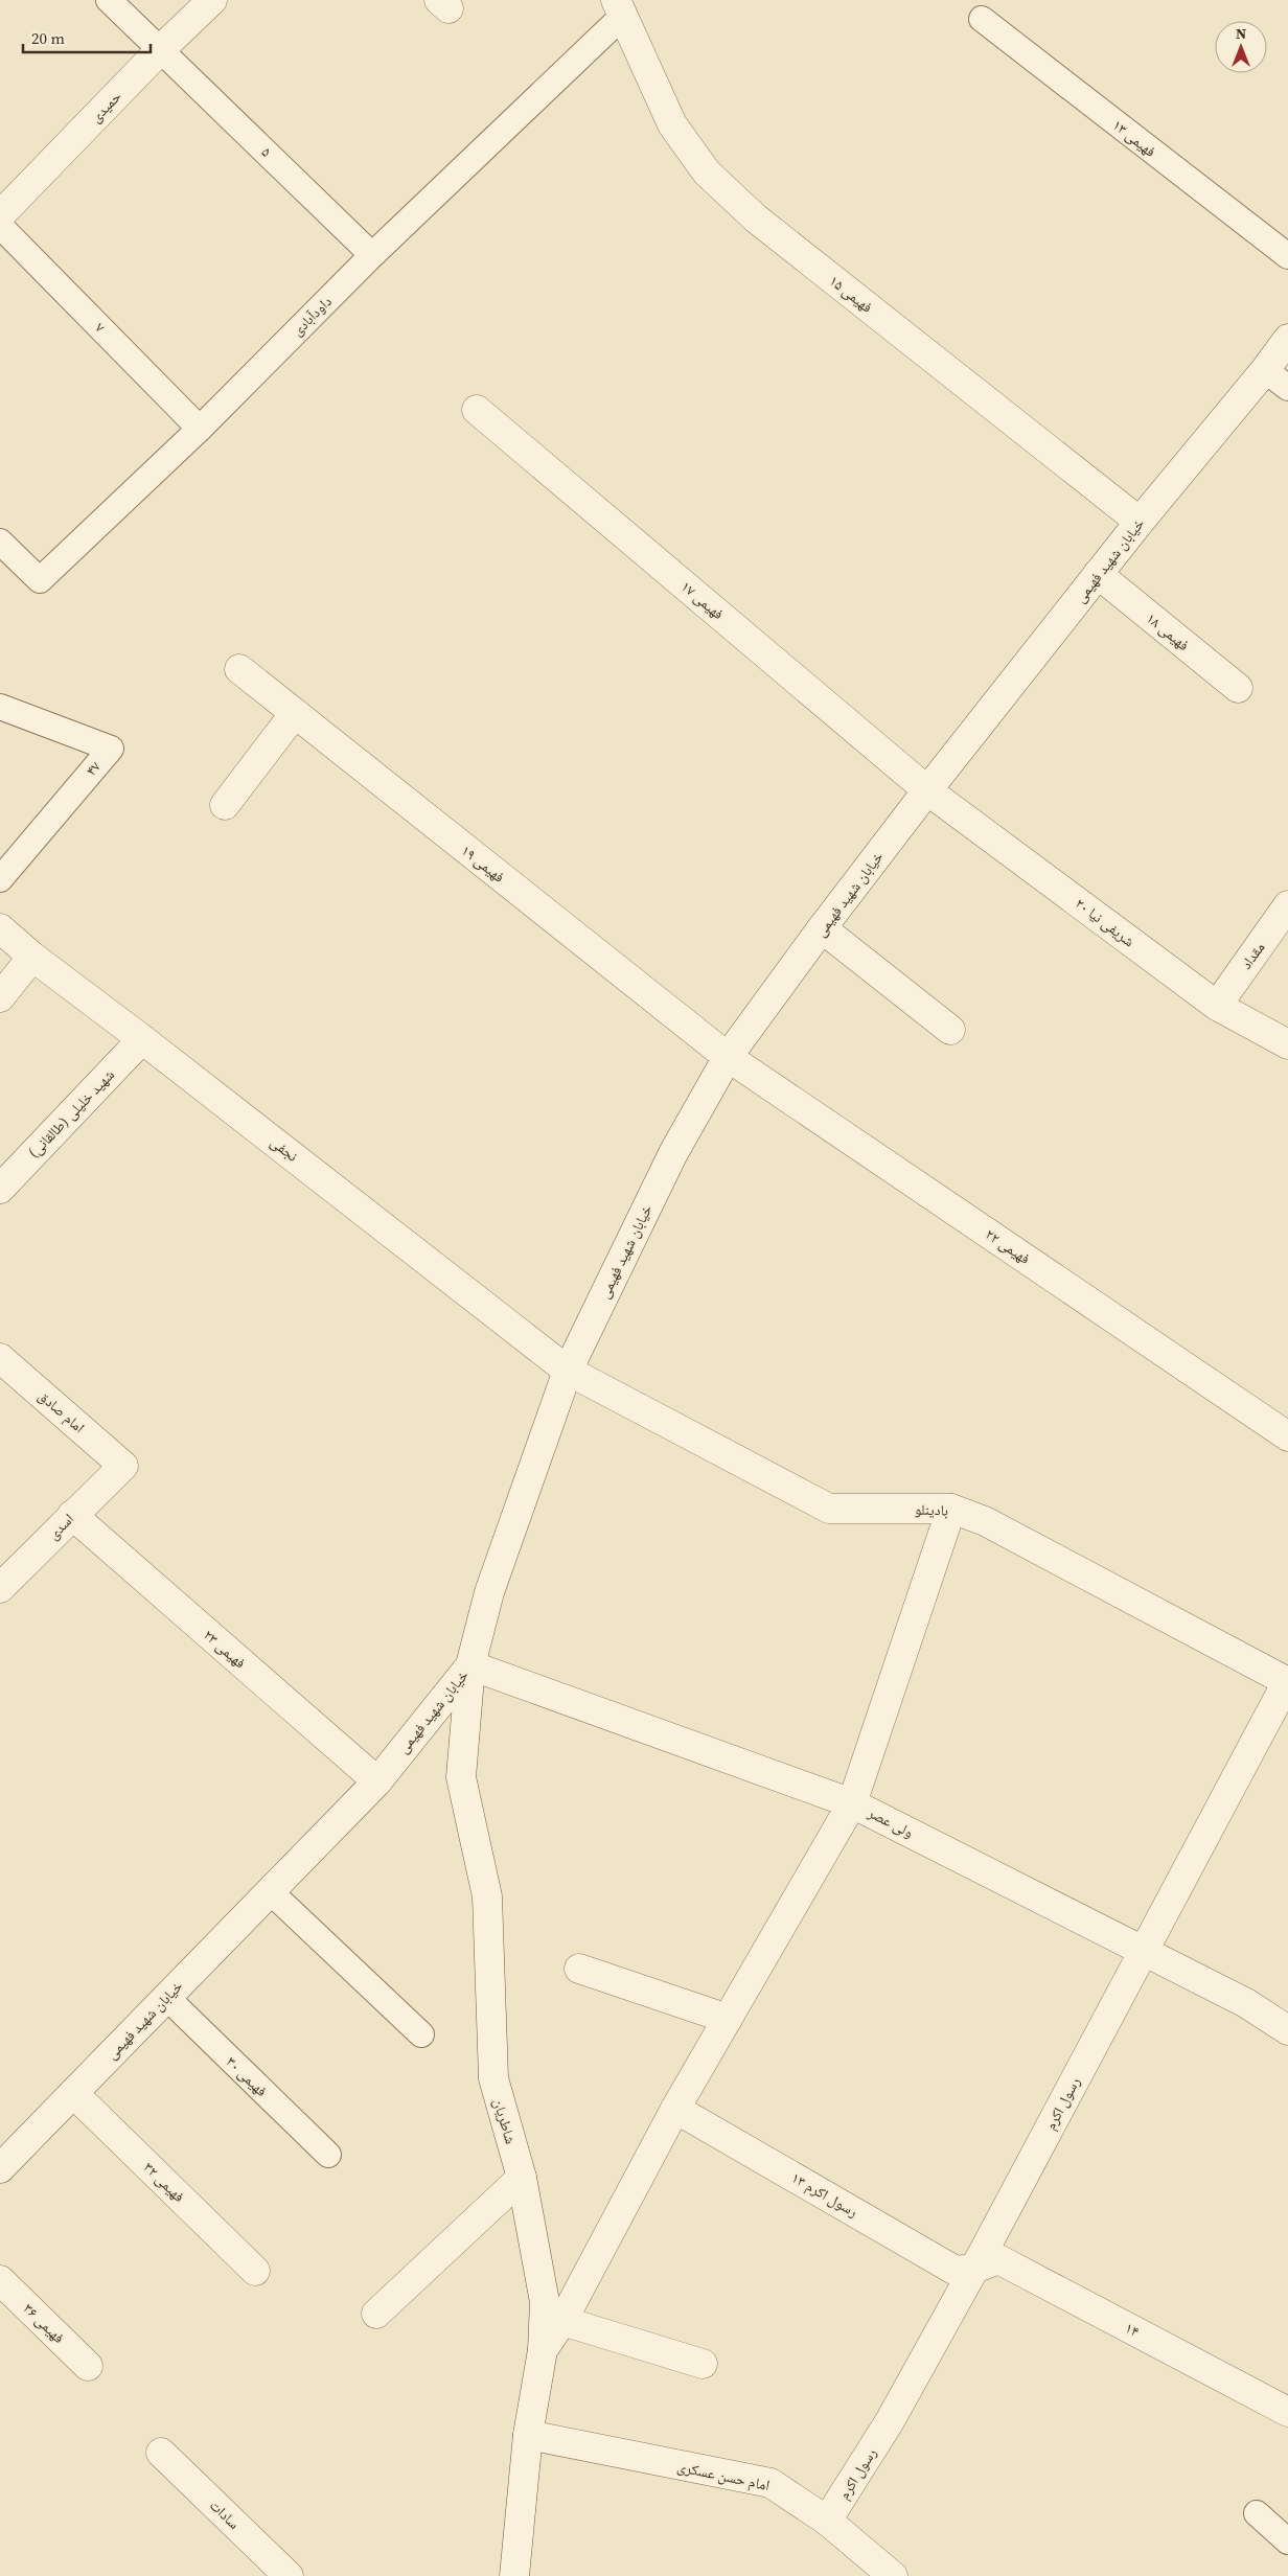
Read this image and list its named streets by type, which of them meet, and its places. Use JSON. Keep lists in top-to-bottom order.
{
  "streets": {
    "street": [
      "حمیدی",
      "فهیمی ۱۵",
      "خیابان شهید فهیمی",
      "فهیمی ۱۷",
      "فهیمی ۱۸",
      "فهیمی ۱۹",
      "۲۰ شریفی نیا",
      "مقداد",
      "شهید خلیلی (طالقانی)",
      "نجفی",
      "فهیمی ۲۲",
      "امام صادق",
      "بادینلو",
      "اسدی",
      "فهیمی ۲۳",
      "ولی عصر",
      "رسول اکرم",
      "شاطریان",
      "فهیمی ۳۲",
      "رسول اکرم ۱۳",
      "فهیمی ۳۶",
      "۱۴",
      "امام حسن عسکری",
      "سادات"
    ],
    "lane": [
      "فهیمی ۱۳",
      "۵",
      "داودآبادی",
      "۷",
      "۴۷",
      "فهیمی ۳۰"
    ]
  },
  "crossings": [
    ["حمیدی", "۵"],
    ["۵", "داودآبادی"],
    ["فهیمی ۱۵", "داودآبادی"],
    ["فهیمی ۱۵", "خیابان شهید فهیمی"],
    ["داودآبادی", "۷"],
    ["خیابان شهید فهیمی", "فهیمی ۱۷"],
    ["خیابان شهید فهیمی", "فهیمی ۱۸"],
    ["خیابان شهید فهیمی", "فهیمی ۱۹"],
    ["خیابان شهید فهیمی", "۲۰ شریفی نیا"],
    ["خیابان شهید فهیمی", "نجفی"],
    ["خیابان شهید فهیمی", "فهیمی ۲۲"],
    ["خیابان شهید فهیمی", "بادینلو"],
    ["خیابان شهید فهیمی", "فهیمی ۲۳"],
    ["خیابان شهید فهیمی", "ولی عصر"],
    ["خیابان شهید فهیمی", "فهیمی ۳۰"],
    ["خیابان شهید فهیمی", "شاطریان"],
    ["خیابان شهید فهیمی", "فهیمی ۳۲"],
    ["فهیمی ۱۷", "۲۰ شریفی نیا"],
    ["فهیمی ۱۹", "فهیمی ۲۲"],
    ["۲۰ شریفی نیا", "مقداد"],
    ["شهید خلیلی (طالقانی)", "نجفی"],
    ["نجفی", "بادینلو"],
    ["امام صادق", "اسدی"],
    ["بادینلو", "رسول اکرم"],
    ["اسدی", "فهیمی ۲۳"],
    ["ولی عصر", "رسول اکرم"],
    ["ولی عصر", "شاطریان"],
    ["رسول اکرم", "رسول اکرم ۱۳"],
    ["رسول اکرم", "۱۴"],
    ["رسول اکرم", "امام حسن عسکری"],
    ["شاطریان", "امام حسن عسکری"],
    ["رسول اکرم ۱۳", "۱۴"]
  ],
  "scale_bar": "20 m",
  "north": "top"
}
